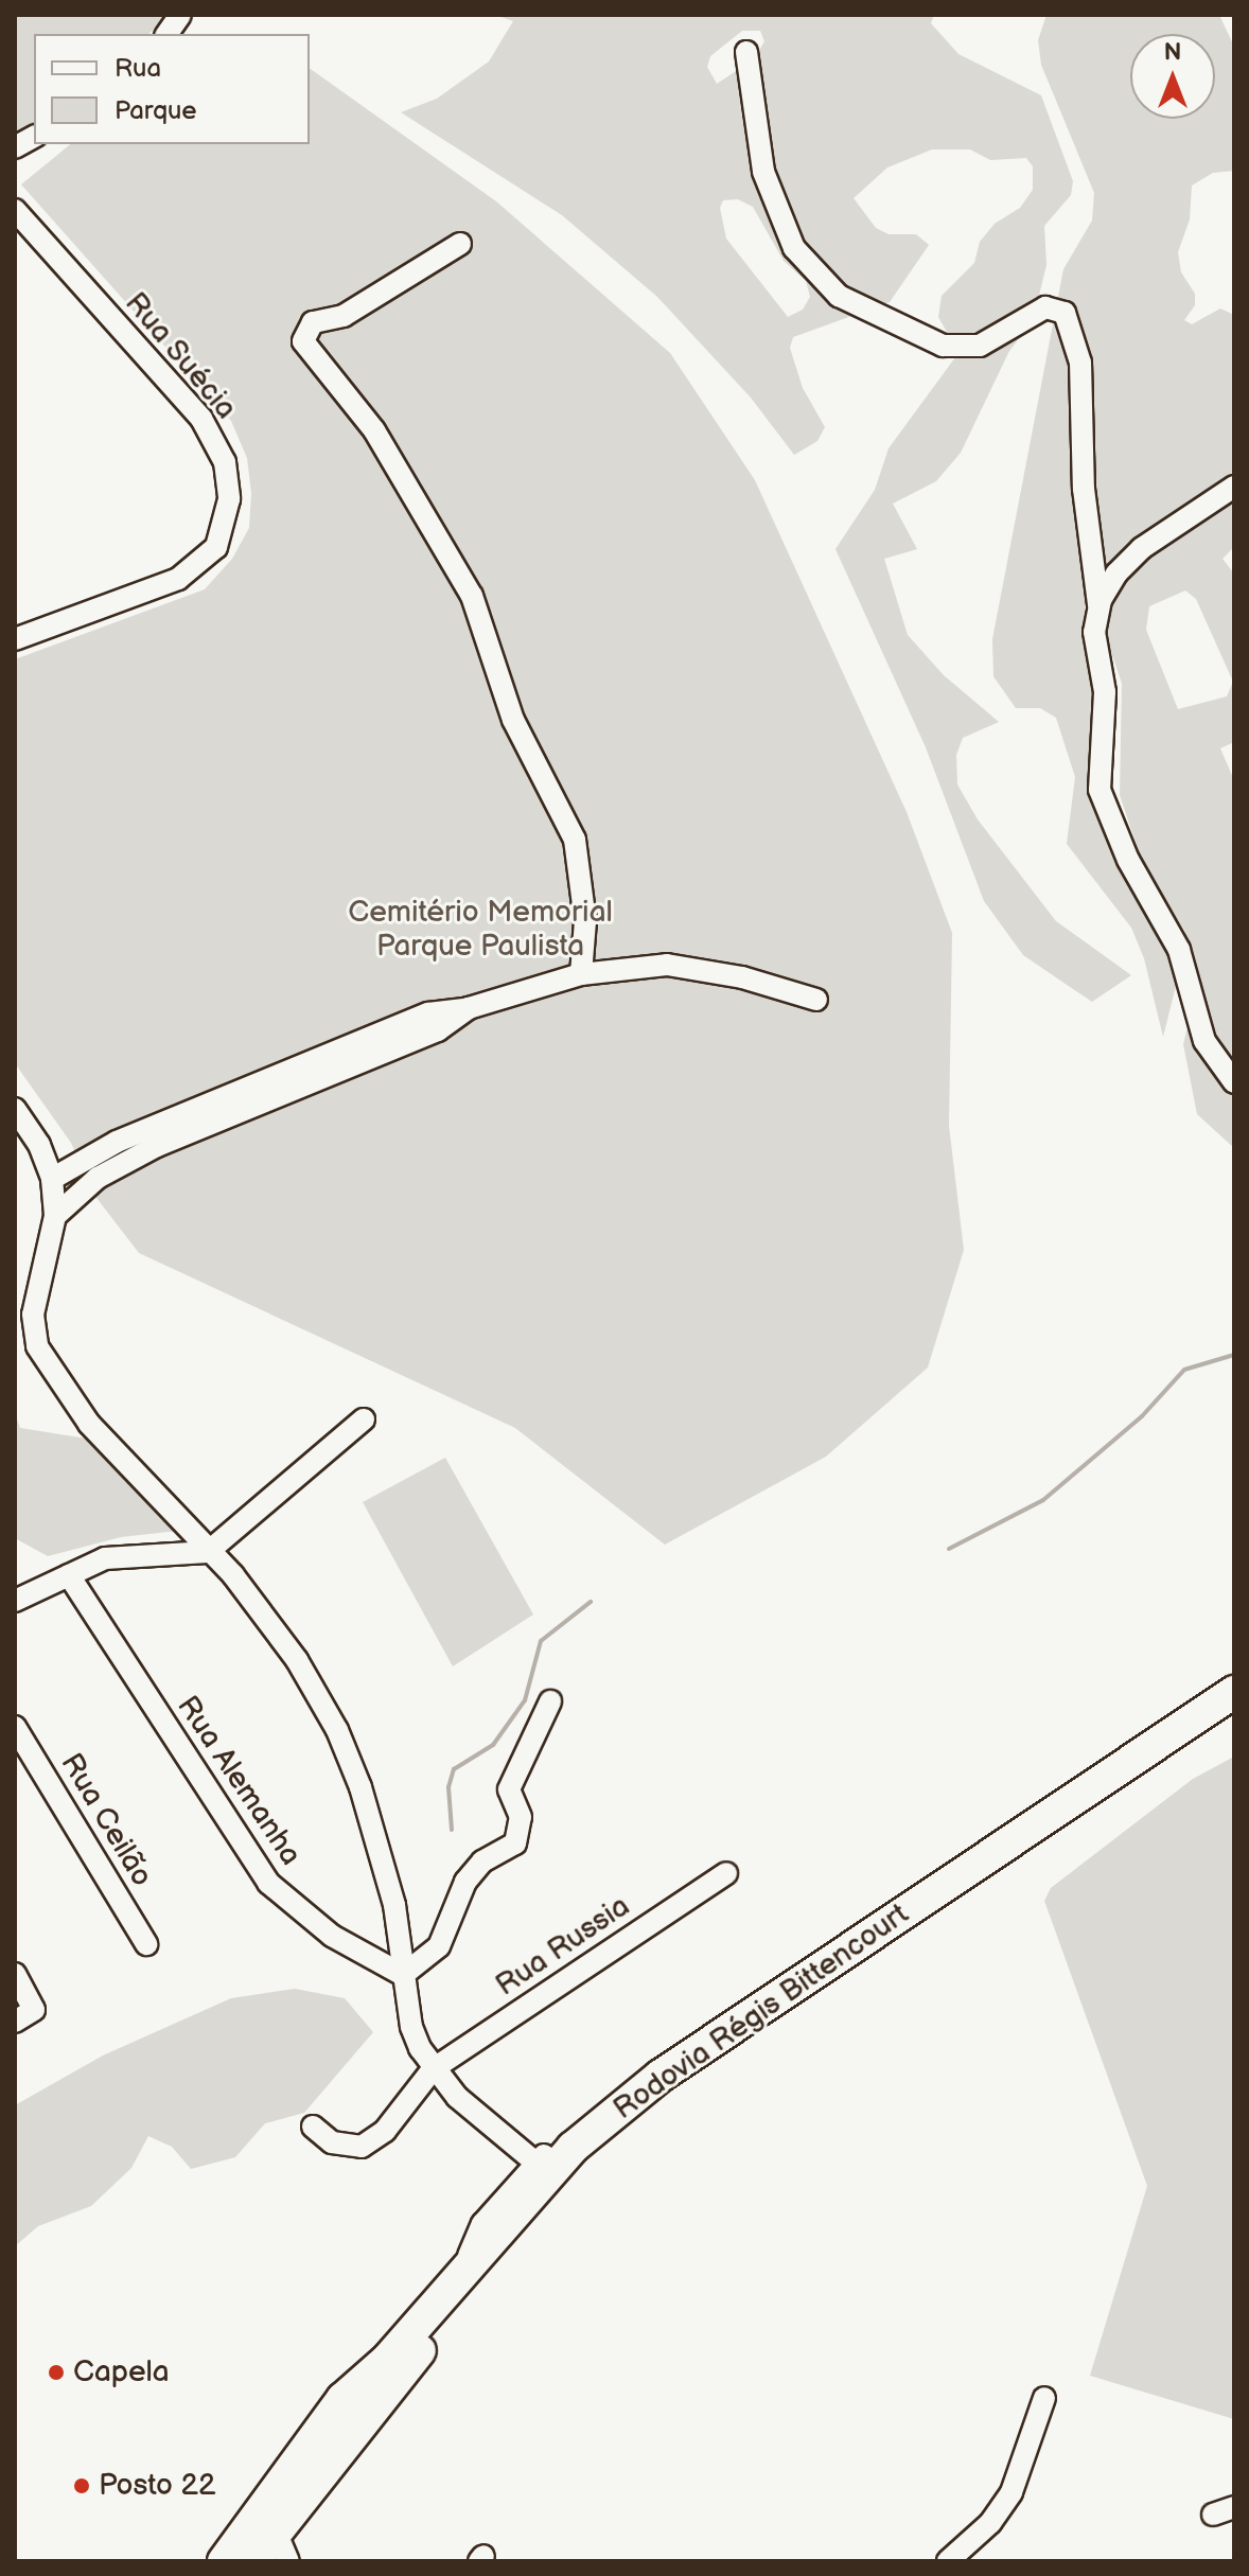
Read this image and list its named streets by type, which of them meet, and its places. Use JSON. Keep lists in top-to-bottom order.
{
  "streets": {
    "highway": ["Rodovia Régis Bittencourt"],
    "street": [
      "Rua Suécia",
      "Rua Alemanha",
      "Rua Ceilão",
      "Rua Russia"
    ]
  },
  "parks": ["Cemitério Memorial Parque Paulista"],
  "places": ["Capela", "Posto 22"],
  "legend": ["Rua", "Parque"],
  "north": "top"
}
